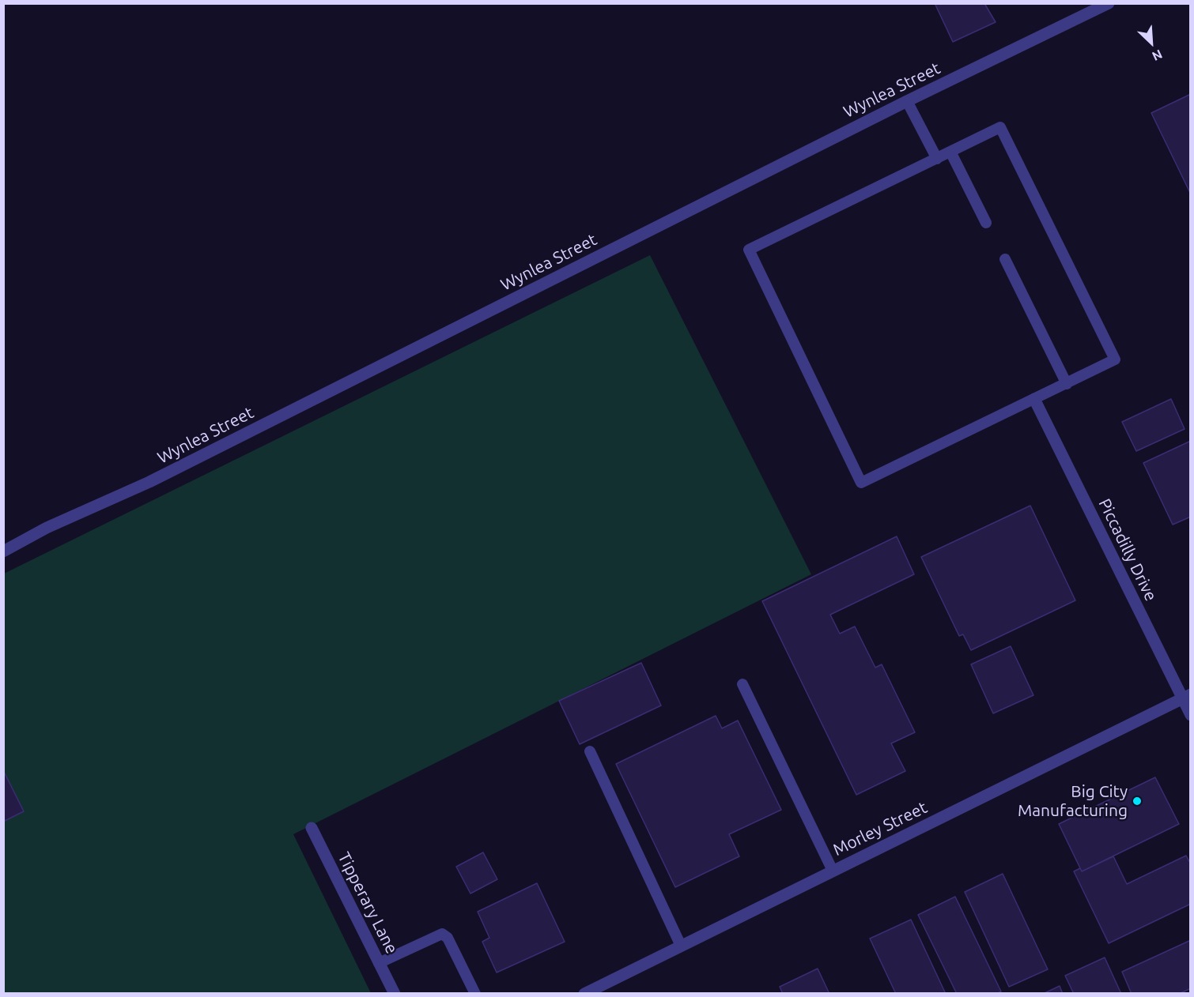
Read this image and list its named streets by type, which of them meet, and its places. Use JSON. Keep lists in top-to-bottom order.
{
  "streets": {
    "street": [
      "Wynlea Street",
      "Piccadilly Drive",
      "Morley Street",
      "Tipperary Lane"
    ]
  },
  "crossings": [
    ["Piccadilly Drive", "Morley Street"]
  ],
  "places": ["Big City Manufacturing"],
  "north": "bottom right"
}
